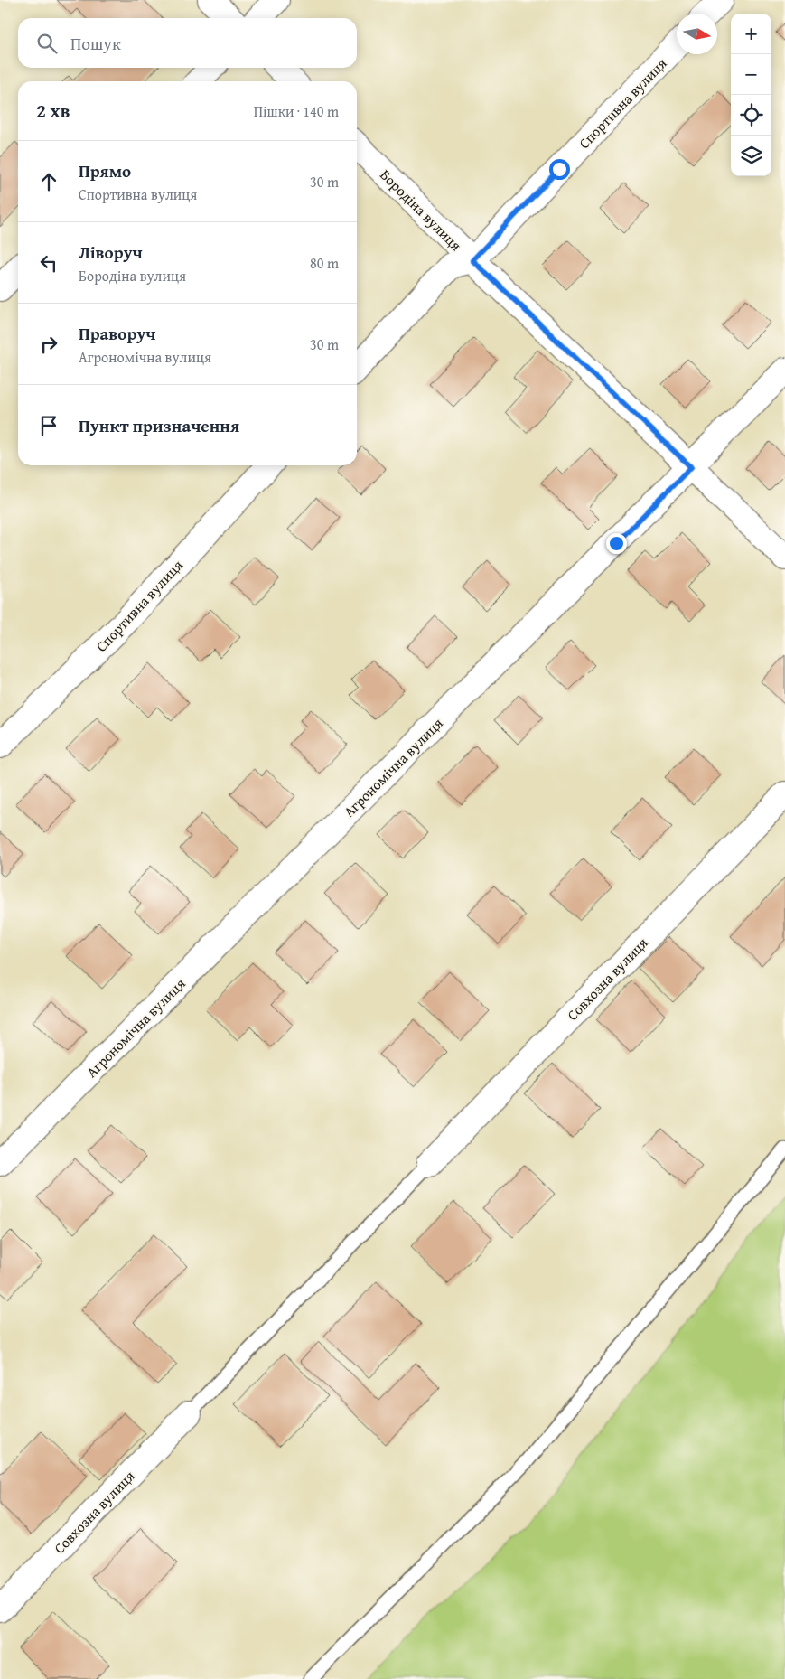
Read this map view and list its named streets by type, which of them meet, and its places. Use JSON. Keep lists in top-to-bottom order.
{
  "streets": {
    "street": [
      "Спортивна вулиця",
      "Бородіна вулиця",
      "Агрономічна вулиця",
      "Совхозна вулиця"
    ]
  },
  "crossings": [
    ["Спортивна вулиця", "Бородіна вулиця"],
    ["Бородіна вулиця", "Агрономічна вулиця"]
  ],
  "north": "right",
  "page": {
    "map_buttons": ["+", "−"],
    "search": "Пошук",
    "heading": ["2 хв", "Пішки · 140 m"],
    "list": [
      ["Прямо", "Спортивна вулиця", "30 m"],
      ["Ліворуч", "Бородіна вулиця", "80 m"],
      ["Праворуч", "Агрономічна вулиця", "30 m"],
      "Пункт призначення"
    ]
  }
}
